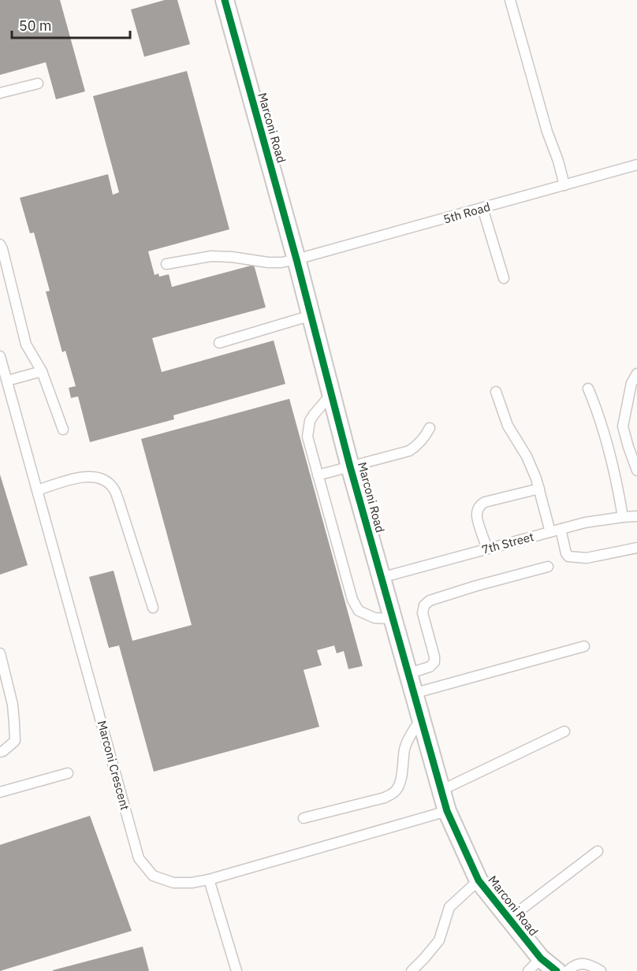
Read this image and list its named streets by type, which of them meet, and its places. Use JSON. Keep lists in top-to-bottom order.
{
  "streets": {
    "street": ["Marconi Road"],
    "lane": ["5th Road", "7th Street", "Marconi Crescent"]
  },
  "crossings": [
    ["Marconi Road", "5th Road"],
    ["Marconi Road", "7th Street"],
    ["Marconi Road", "Marconi Crescent"]
  ],
  "scale_bar": "50 m"
}
